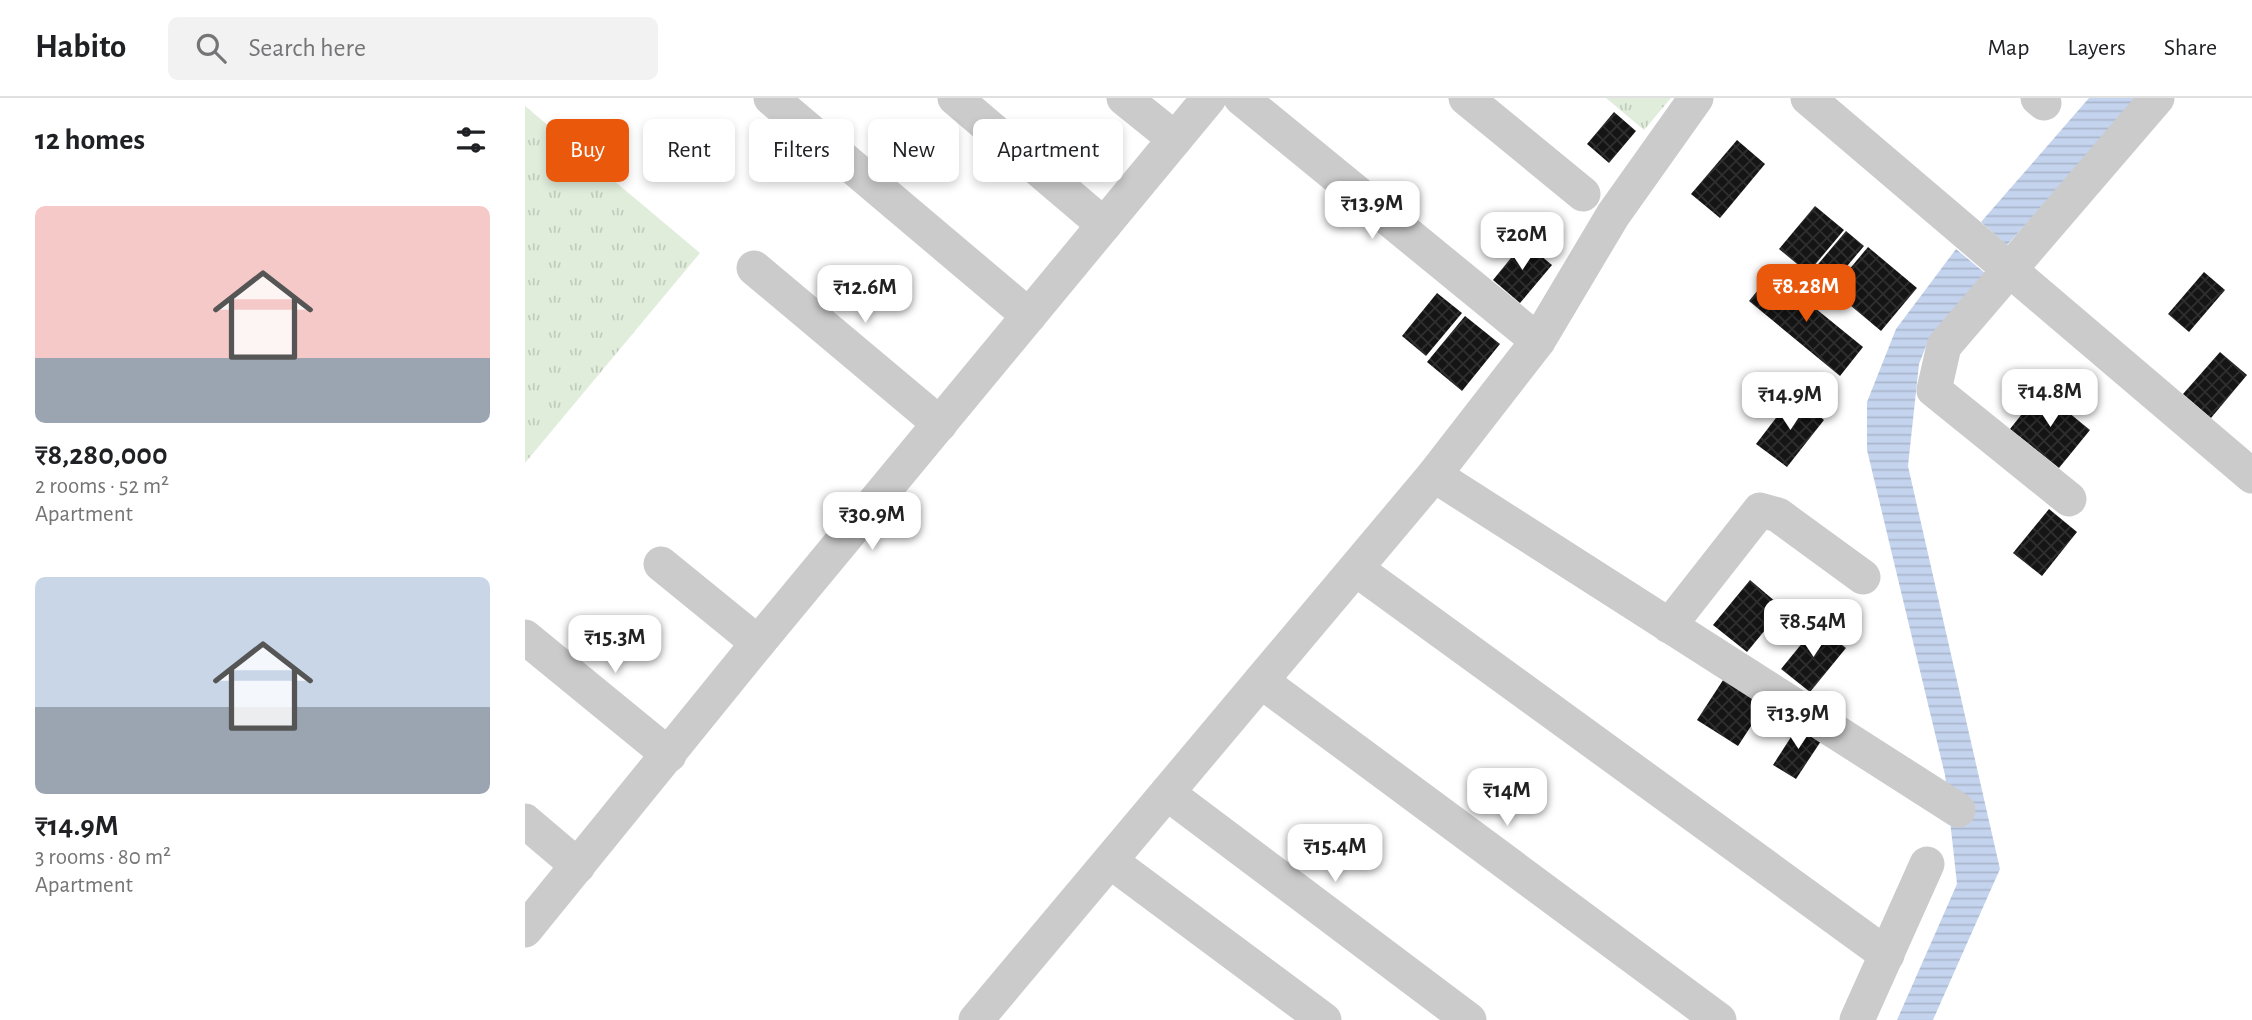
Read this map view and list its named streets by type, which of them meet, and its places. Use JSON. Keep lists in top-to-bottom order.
{
  "page": {
    "header": "Habito",
    "search": "Search here",
    "nav": ["Map", "Layers", "Share"],
    "heading": "12 homes",
    "chip": [
      "Buy",
      "Rent",
      "Filters",
      "New",
      "Apartment"
    ],
    "price": [
      "₹13.9M",
      "₹20M",
      "₹8.28M",
      "₹12.6M",
      "₹14.8M",
      "₹14.9M",
      "₹30.9M",
      "₹8.54M",
      "₹15.3M",
      "₹13.9M",
      "₹14M",
      "₹15.4M"
    ],
    "list": [
      {
        "name": "₹8,280,000",
        "note": "2 rooms · 52 m² · Apartment"
      },
      {
        "name": "₹14.9M",
        "note": "3 rooms · 80 m² · Apartment"
      }
    ]
  }
}
